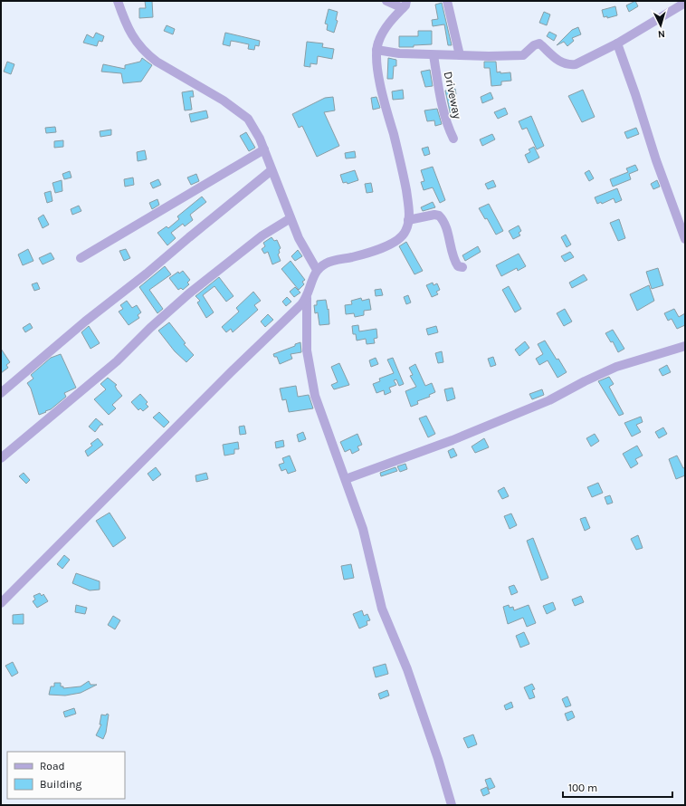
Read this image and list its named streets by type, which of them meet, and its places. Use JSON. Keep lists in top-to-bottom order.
{
  "streets": {
    "street": ["Driveway"]
  },
  "legend": ["Road", "Building"],
  "scale_bar": "100 m",
  "north": "bottom"
}
